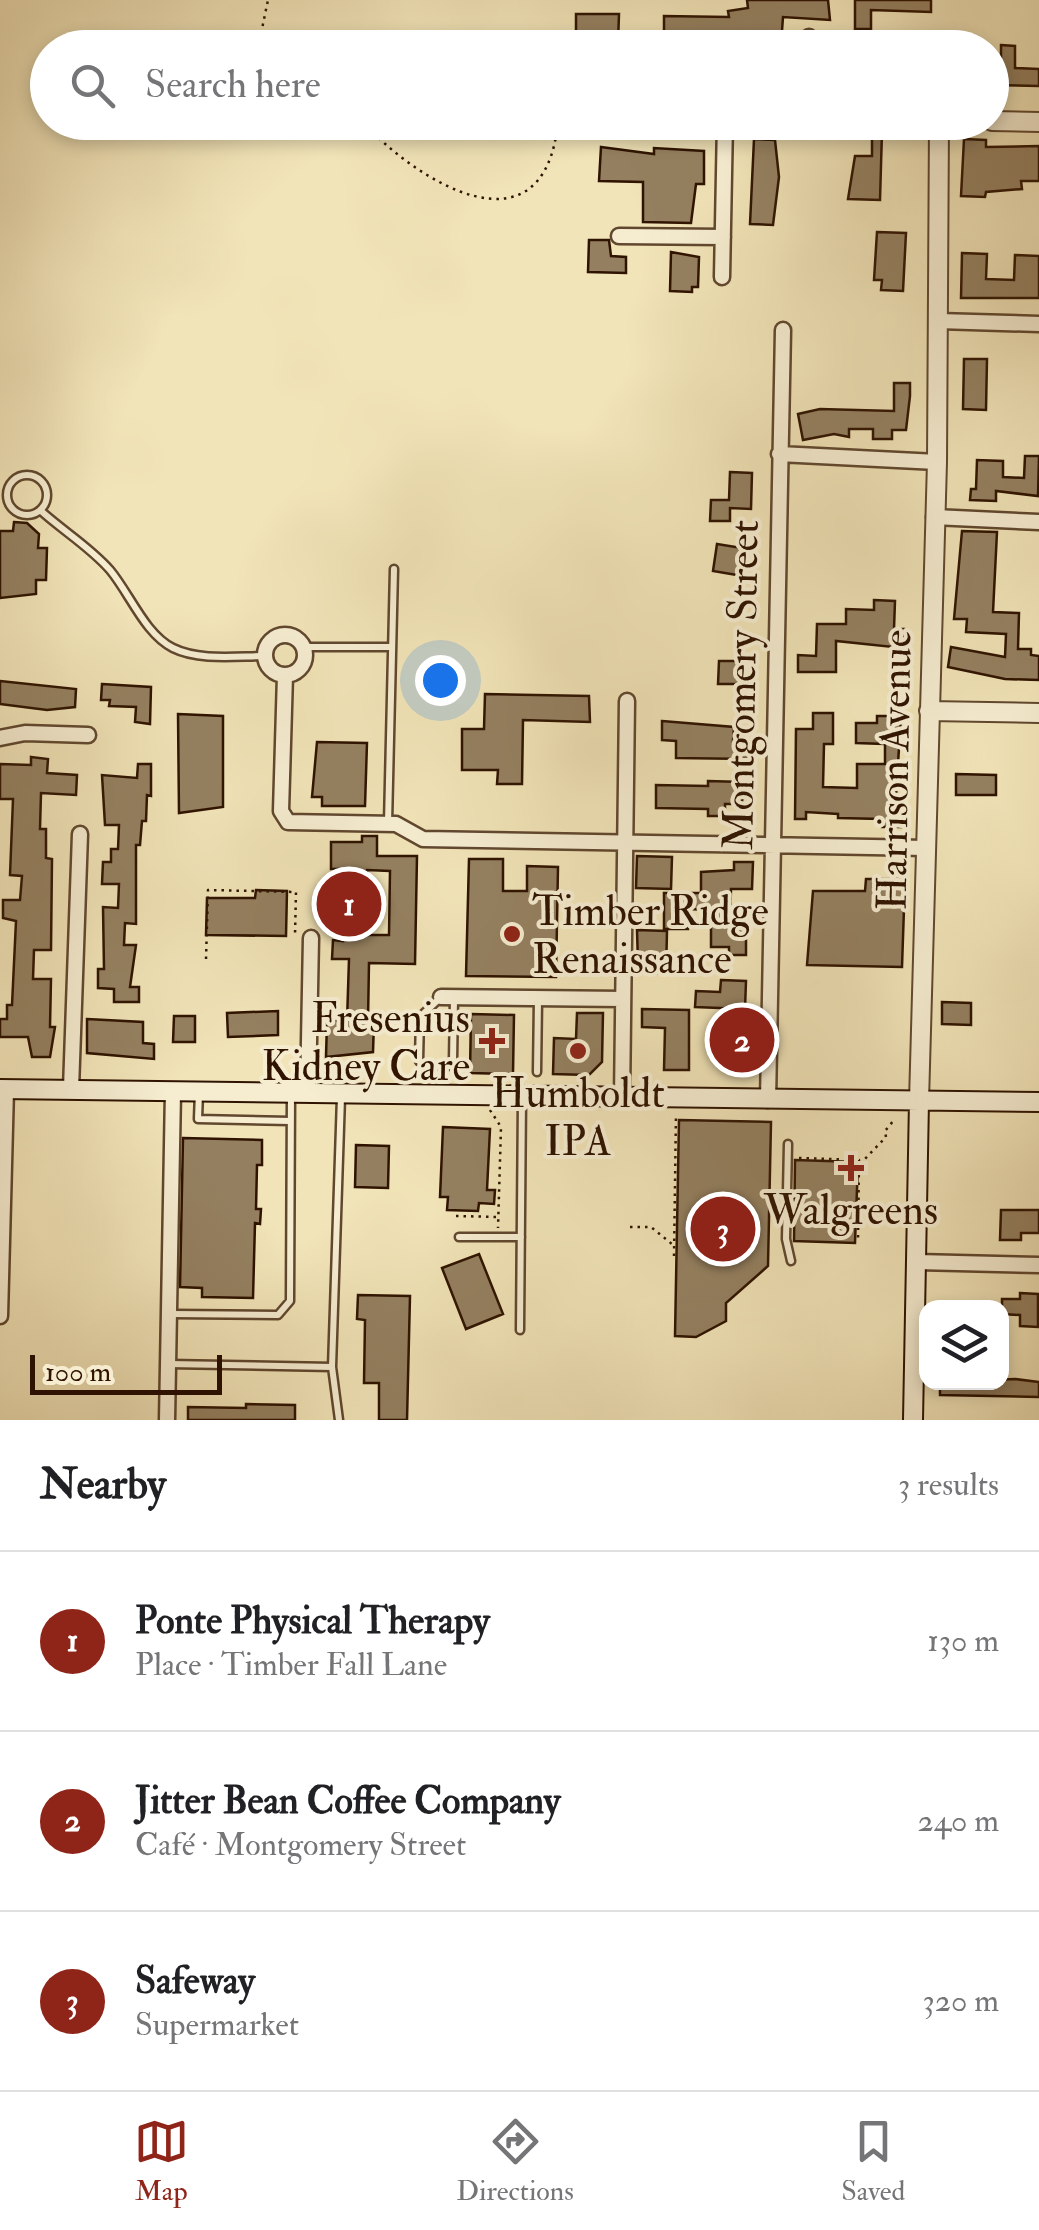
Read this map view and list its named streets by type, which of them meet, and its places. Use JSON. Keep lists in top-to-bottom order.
{
  "streets": {
    "main road": ["Harrison Avenue"],
    "street": ["Montgomery Street"]
  },
  "places": {
    "other": ["Timber Ridge Renaissance", "Humboldt IPA"],
    "health": ["Fresenius Kidney Care", "Walgreens"]
  },
  "scale_bar": "100 m",
  "page": {
    "search": "Search here",
    "pins": ["1", "2", "3"],
    "scale": "100 m",
    "heading": ["Nearby", "3 results"],
    "list": [
      {
        "mark": "1",
        "name": "Ponte Physical Therapy",
        "note": "Place · Timber Fall Lane",
        "value": "130 m"
      },
      {
        "mark": "2",
        "name": "Jitter Bean Coffee Company",
        "note": "Café · Montgomery Street",
        "value": "240 m"
      },
      {
        "mark": "3",
        "name": "Safeway",
        "note": "Supermarket",
        "value": "320 m"
      }
    ],
    "nav": ["Map", "Directions", "Saved"]
  }
}
